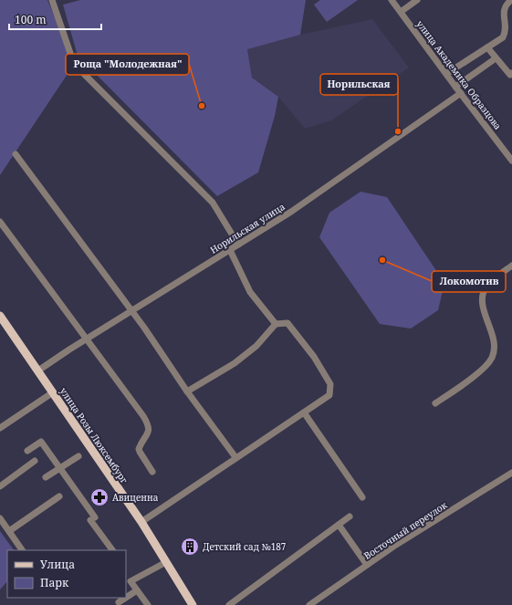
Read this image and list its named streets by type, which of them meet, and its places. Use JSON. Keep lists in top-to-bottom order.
{
  "streets": {
    "main road": ["улица Розы Люксембург"],
    "street": ["улица Академика Образцова", "Норильская улица", "Восточный переулок"]
  },
  "crossings": [
    ["улица Академика Образцова", "Норильская улица"],
    ["Норильская улица", "улица Розы Люксембург"]
  ],
  "places": {
    "other": ["Роща \"Молодежная\"", "Норильская", "Локомотив"],
    "pharmacy": ["Авиценна"],
    "building": ["Детский сад №187"]
  },
  "legend": ["Улица", "Парк"],
  "scale_bar": "100 m"
}
